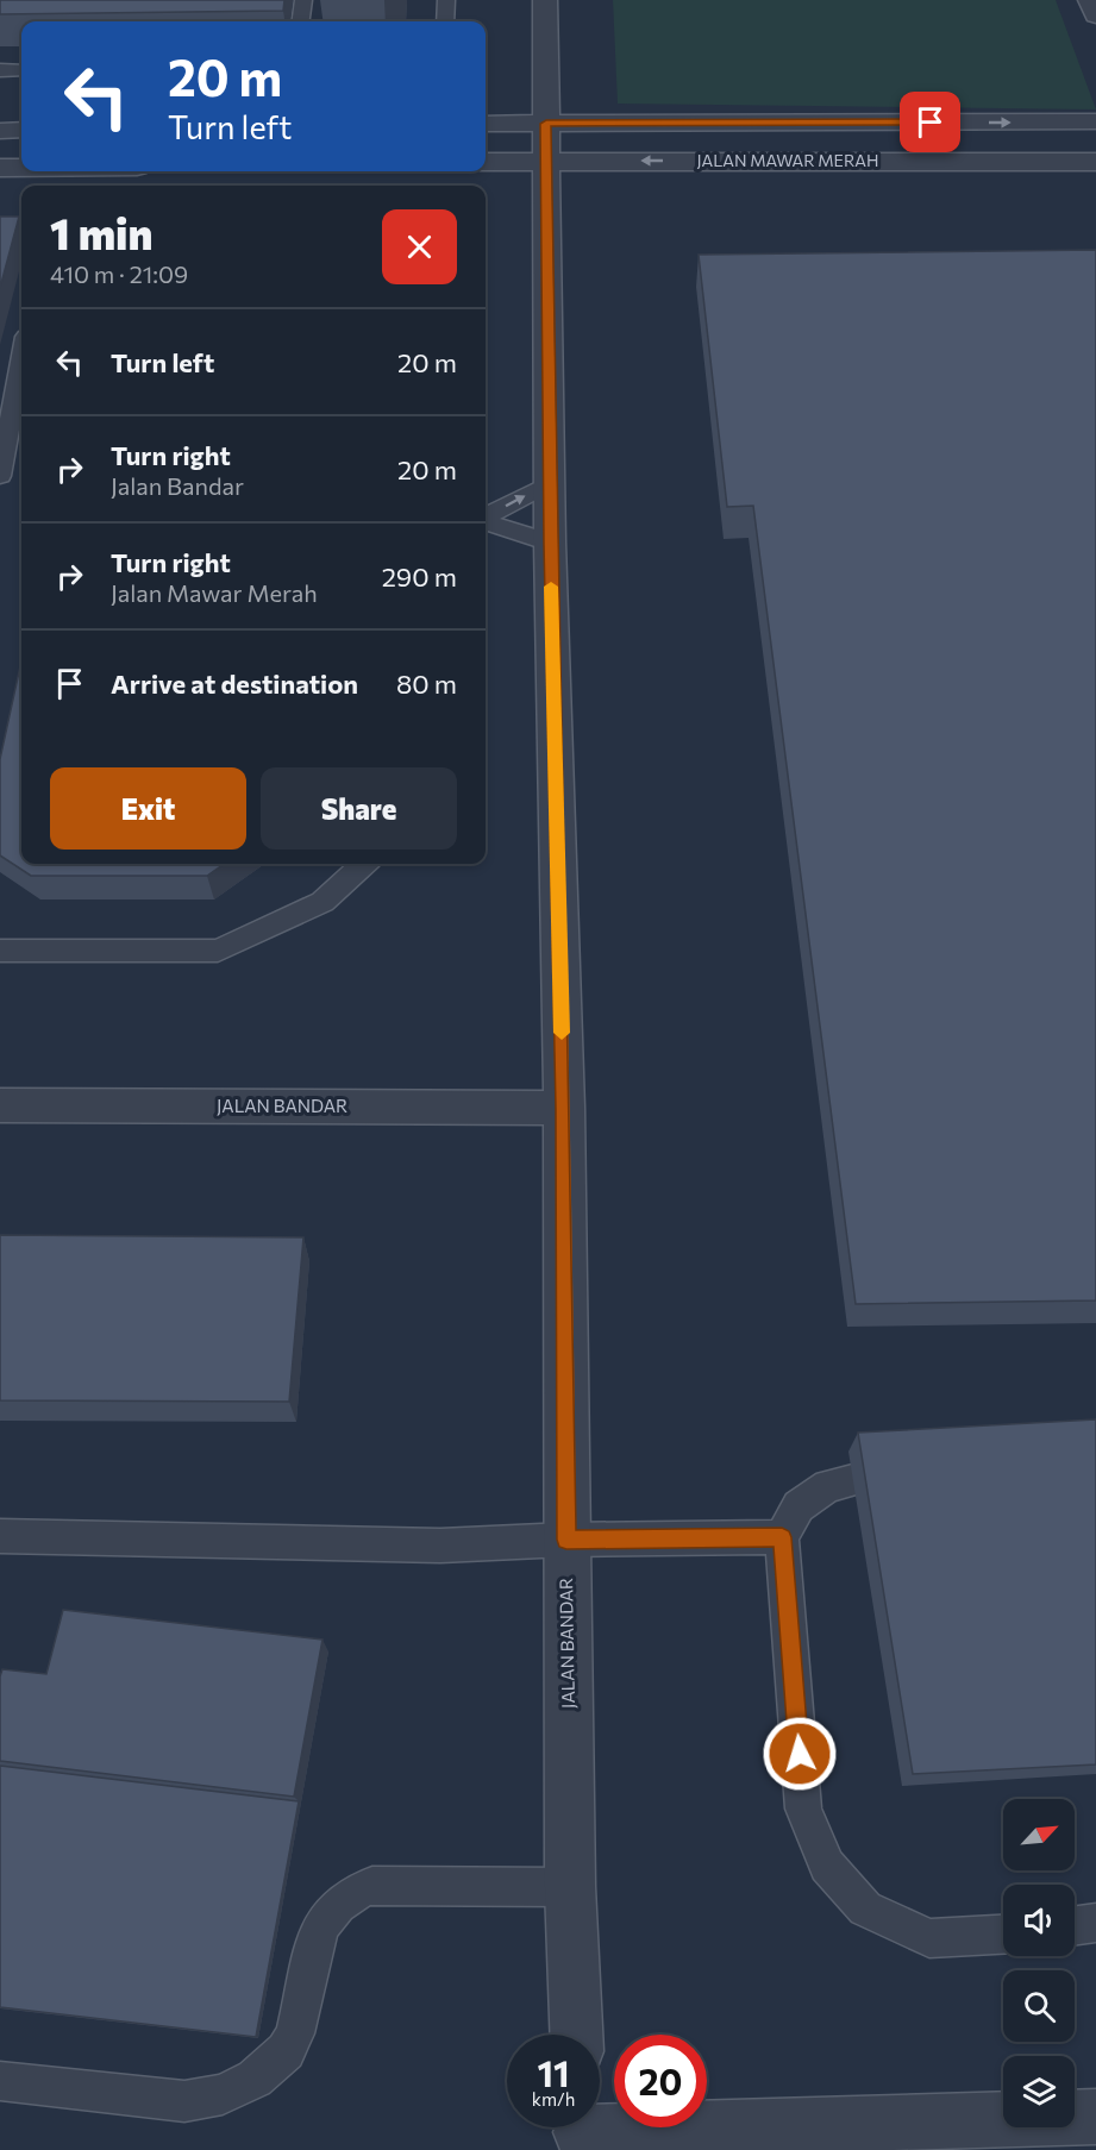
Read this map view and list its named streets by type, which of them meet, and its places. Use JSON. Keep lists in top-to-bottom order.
{
  "streets": {
    "street": ["JALAN MAWAR MERAH", "JALAN BANDAR"]
  },
  "crossings": [
    ["JALAN MAWAR MERAH", "JALAN BANDAR"]
  ],
  "north": "top right",
  "page": {
    "turn": ["20 m", "Turn left"],
    "heading": ["1 min", "410 m · 21:09"],
    "list": [
      {
        "name": "Turn left",
        "value": "20 m"
      },
      {
        "name": "Turn right",
        "note": "Jalan Bandar",
        "value": "20 m"
      },
      {
        "name": "Turn right",
        "note": "Jalan Mawar Merah",
        "value": "290 m"
      },
      {
        "name": "Arrive at destination",
        "value": "80 m"
      }
    ],
    "buttons": ["Exit", "Share"],
    "speed": "11 km/h",
    "limit": "20"
  }
}
